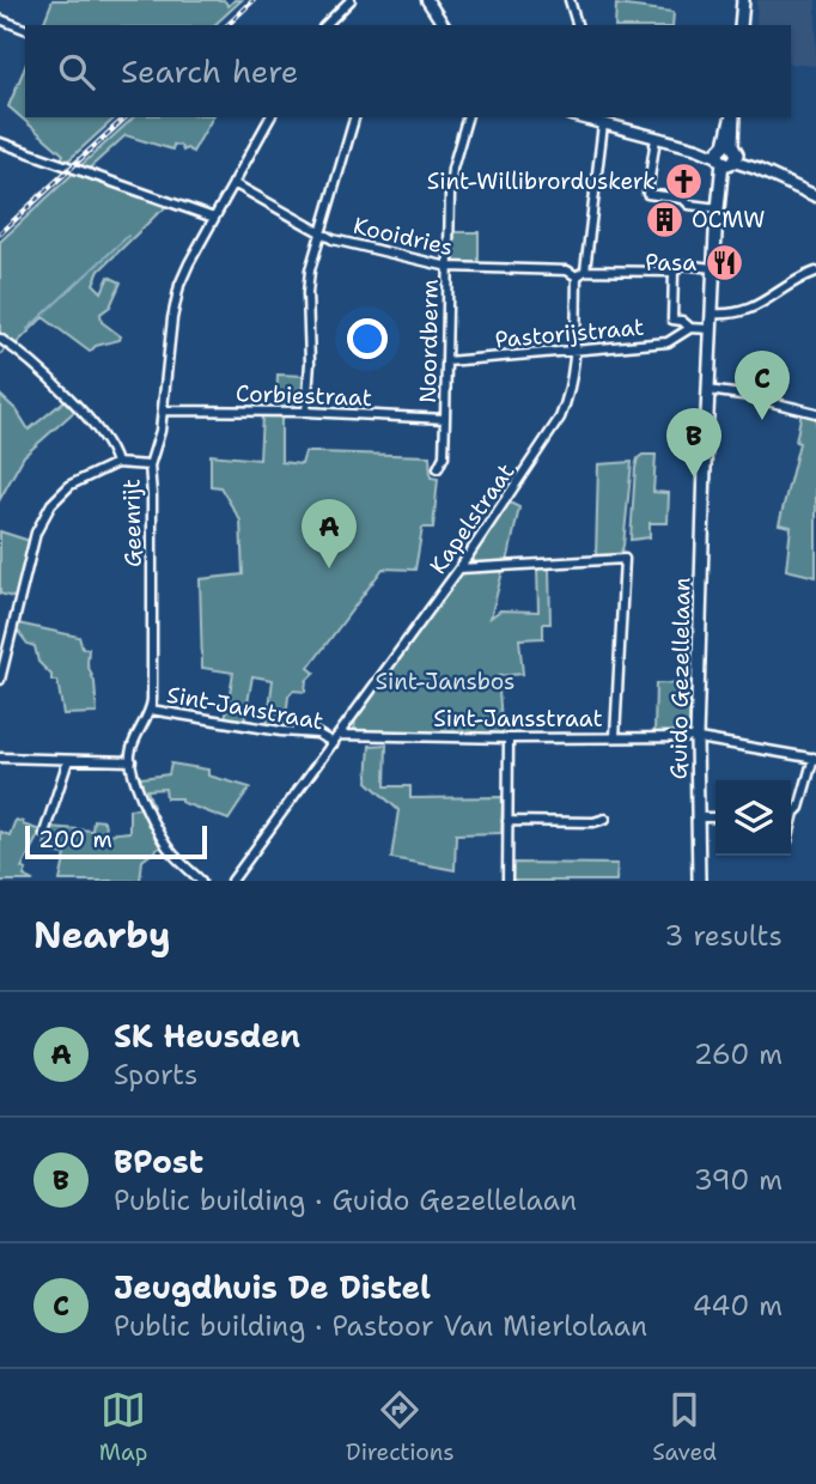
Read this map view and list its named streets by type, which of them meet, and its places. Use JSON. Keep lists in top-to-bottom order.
{
  "streets": {
    "main road": ["Guido Gezellelaan"],
    "street": [
      "Kooidries",
      "Pastorijstraat",
      "Noordberm",
      "Corbiestraat",
      "Kapelstraat",
      "Geenrijt",
      "Sint-Janstraat",
      "Sint-Jansstraat"
    ]
  },
  "crossings": [
    ["Kooidries", "Noordberm"],
    ["Kooidries", "Kapelstraat"],
    ["Kooidries", "Geenrijt"],
    ["Pastorijstraat", "Noordberm"],
    ["Pastorijstraat", "Kapelstraat"],
    ["Noordberm", "Corbiestraat"],
    ["Corbiestraat", "Geenrijt"],
    ["Kapelstraat", "Sint-Janstraat"],
    ["Kapelstraat", "Sint-Jansstraat"],
    ["Geenrijt", "Sint-Janstraat"],
    ["Guido Gezellelaan", "Sint-Jansstraat"]
  ],
  "parks": ["Sint-Jansbos"],
  "places": {
    "church": ["Sint-Willibrorduskerk"],
    "building": ["OCMW"],
    "restaurant": ["Pasa"]
  },
  "scale_bar": "200 m",
  "page": {
    "search": "Search here",
    "pins": ["C", "B", "A"],
    "scale": "200 m",
    "heading": ["Nearby", "3 results"],
    "list": [
      {
        "mark": "A",
        "name": "SK Heusden",
        "note": "Sports",
        "value": "260 m"
      },
      {
        "mark": "B",
        "name": "BPost",
        "note": "Public building · Guido Gezellelaan",
        "value": "390 m"
      },
      {
        "mark": "C",
        "name": "Jeugdhuis De Distel",
        "note": "Public building · Pastoor Van Mierlolaan",
        "value": "440 m"
      }
    ],
    "nav": ["Map", "Directions", "Saved"]
  }
}
